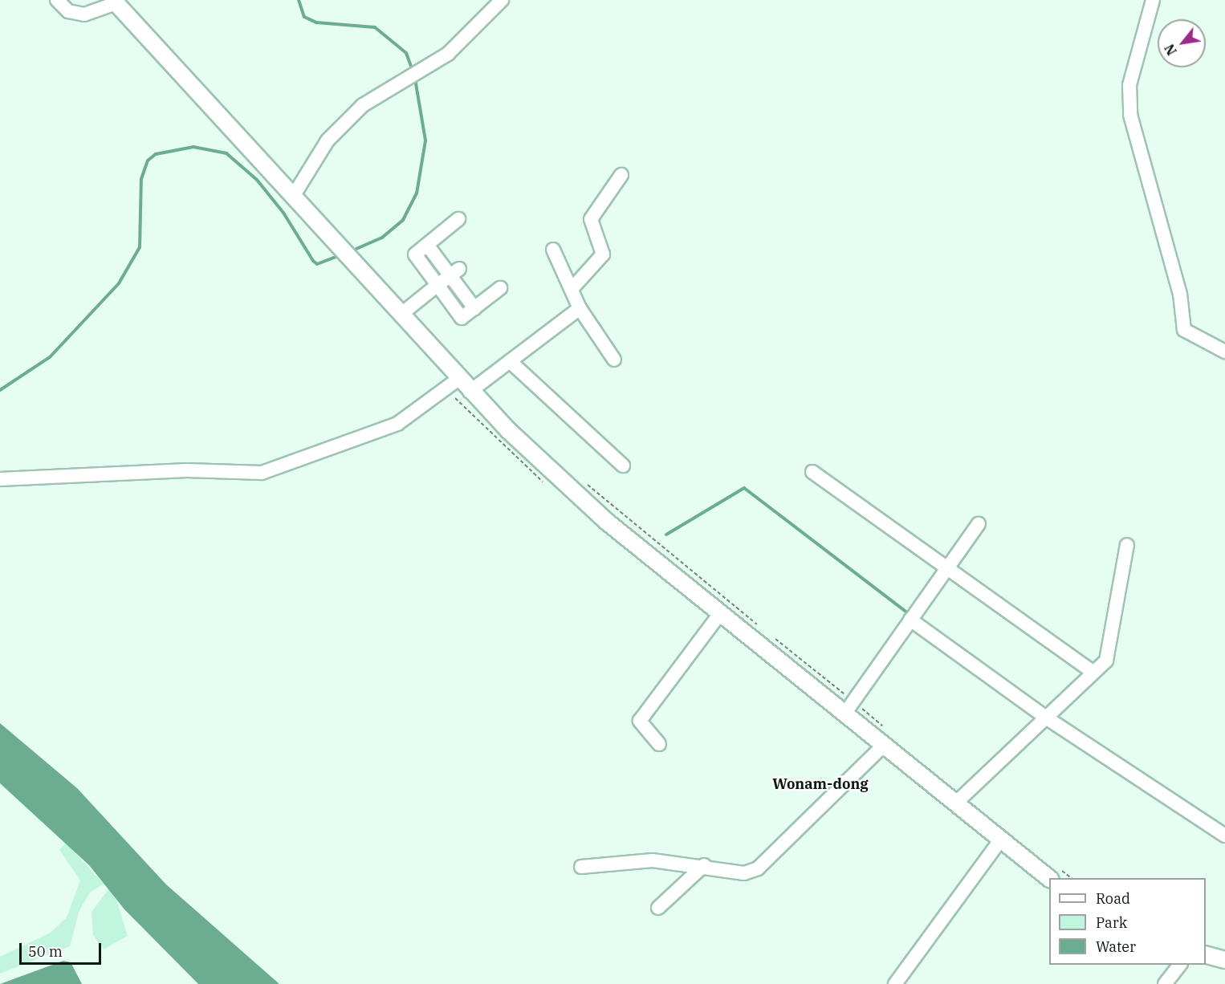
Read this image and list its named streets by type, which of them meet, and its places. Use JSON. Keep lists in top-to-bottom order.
{
  "districts": ["Wonam-dong"],
  "legend": ["Road", "Park", "Water"],
  "scale_bar": "50 m",
  "north": "bottom left"
}
